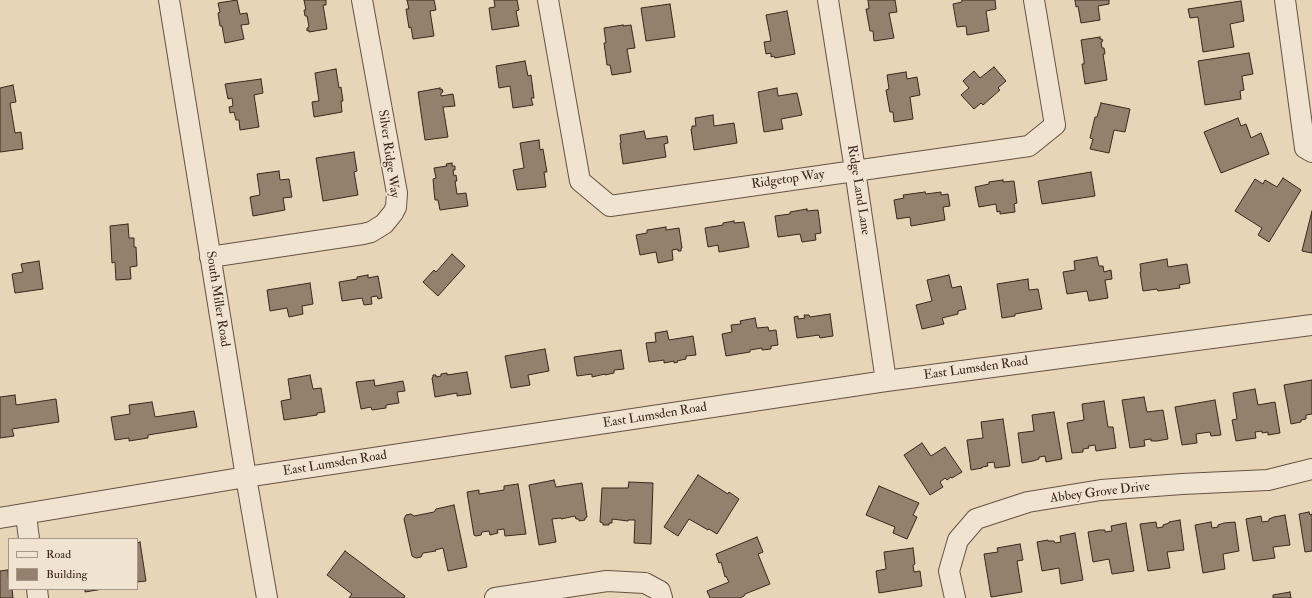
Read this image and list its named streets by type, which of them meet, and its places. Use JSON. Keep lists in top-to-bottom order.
{
  "streets": {
    "street": [
      "Silver Ridge Way",
      "Ridgetop Way",
      "Ridge Land Lane",
      "South Miller Road",
      "East Lumsden Road",
      "Abbey Grove Drive"
    ]
  },
  "crossings": [
    ["Silver Ridge Way", "South Miller Road"],
    ["Ridgetop Way", "Ridge Land Lane"],
    ["Ridge Land Lane", "East Lumsden Road"],
    ["South Miller Road", "East Lumsden Road"]
  ],
  "legend": ["Road", "Building"]
}
